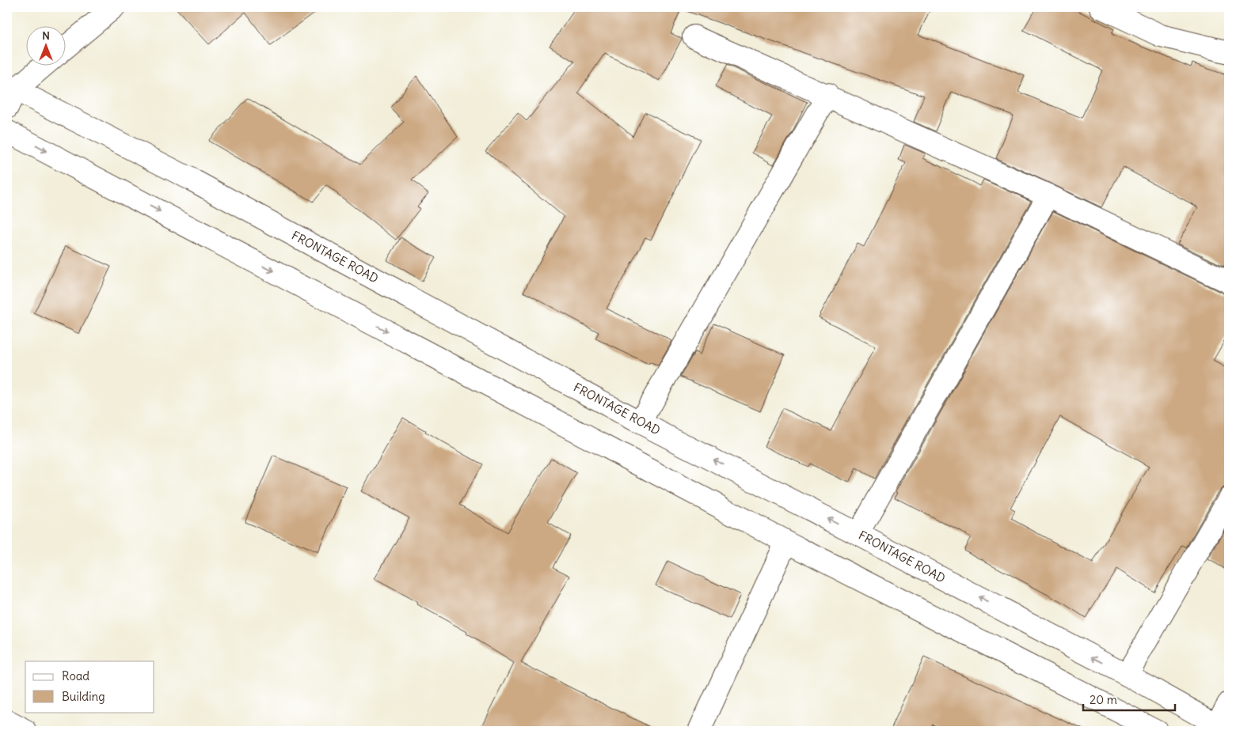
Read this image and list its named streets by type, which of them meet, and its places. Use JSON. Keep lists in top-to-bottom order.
{
  "streets": {
    "main road": ["FRONTAGE ROAD"]
  },
  "legend": ["Road", "Building"],
  "scale_bar": "20 m",
  "north": "top"
}
